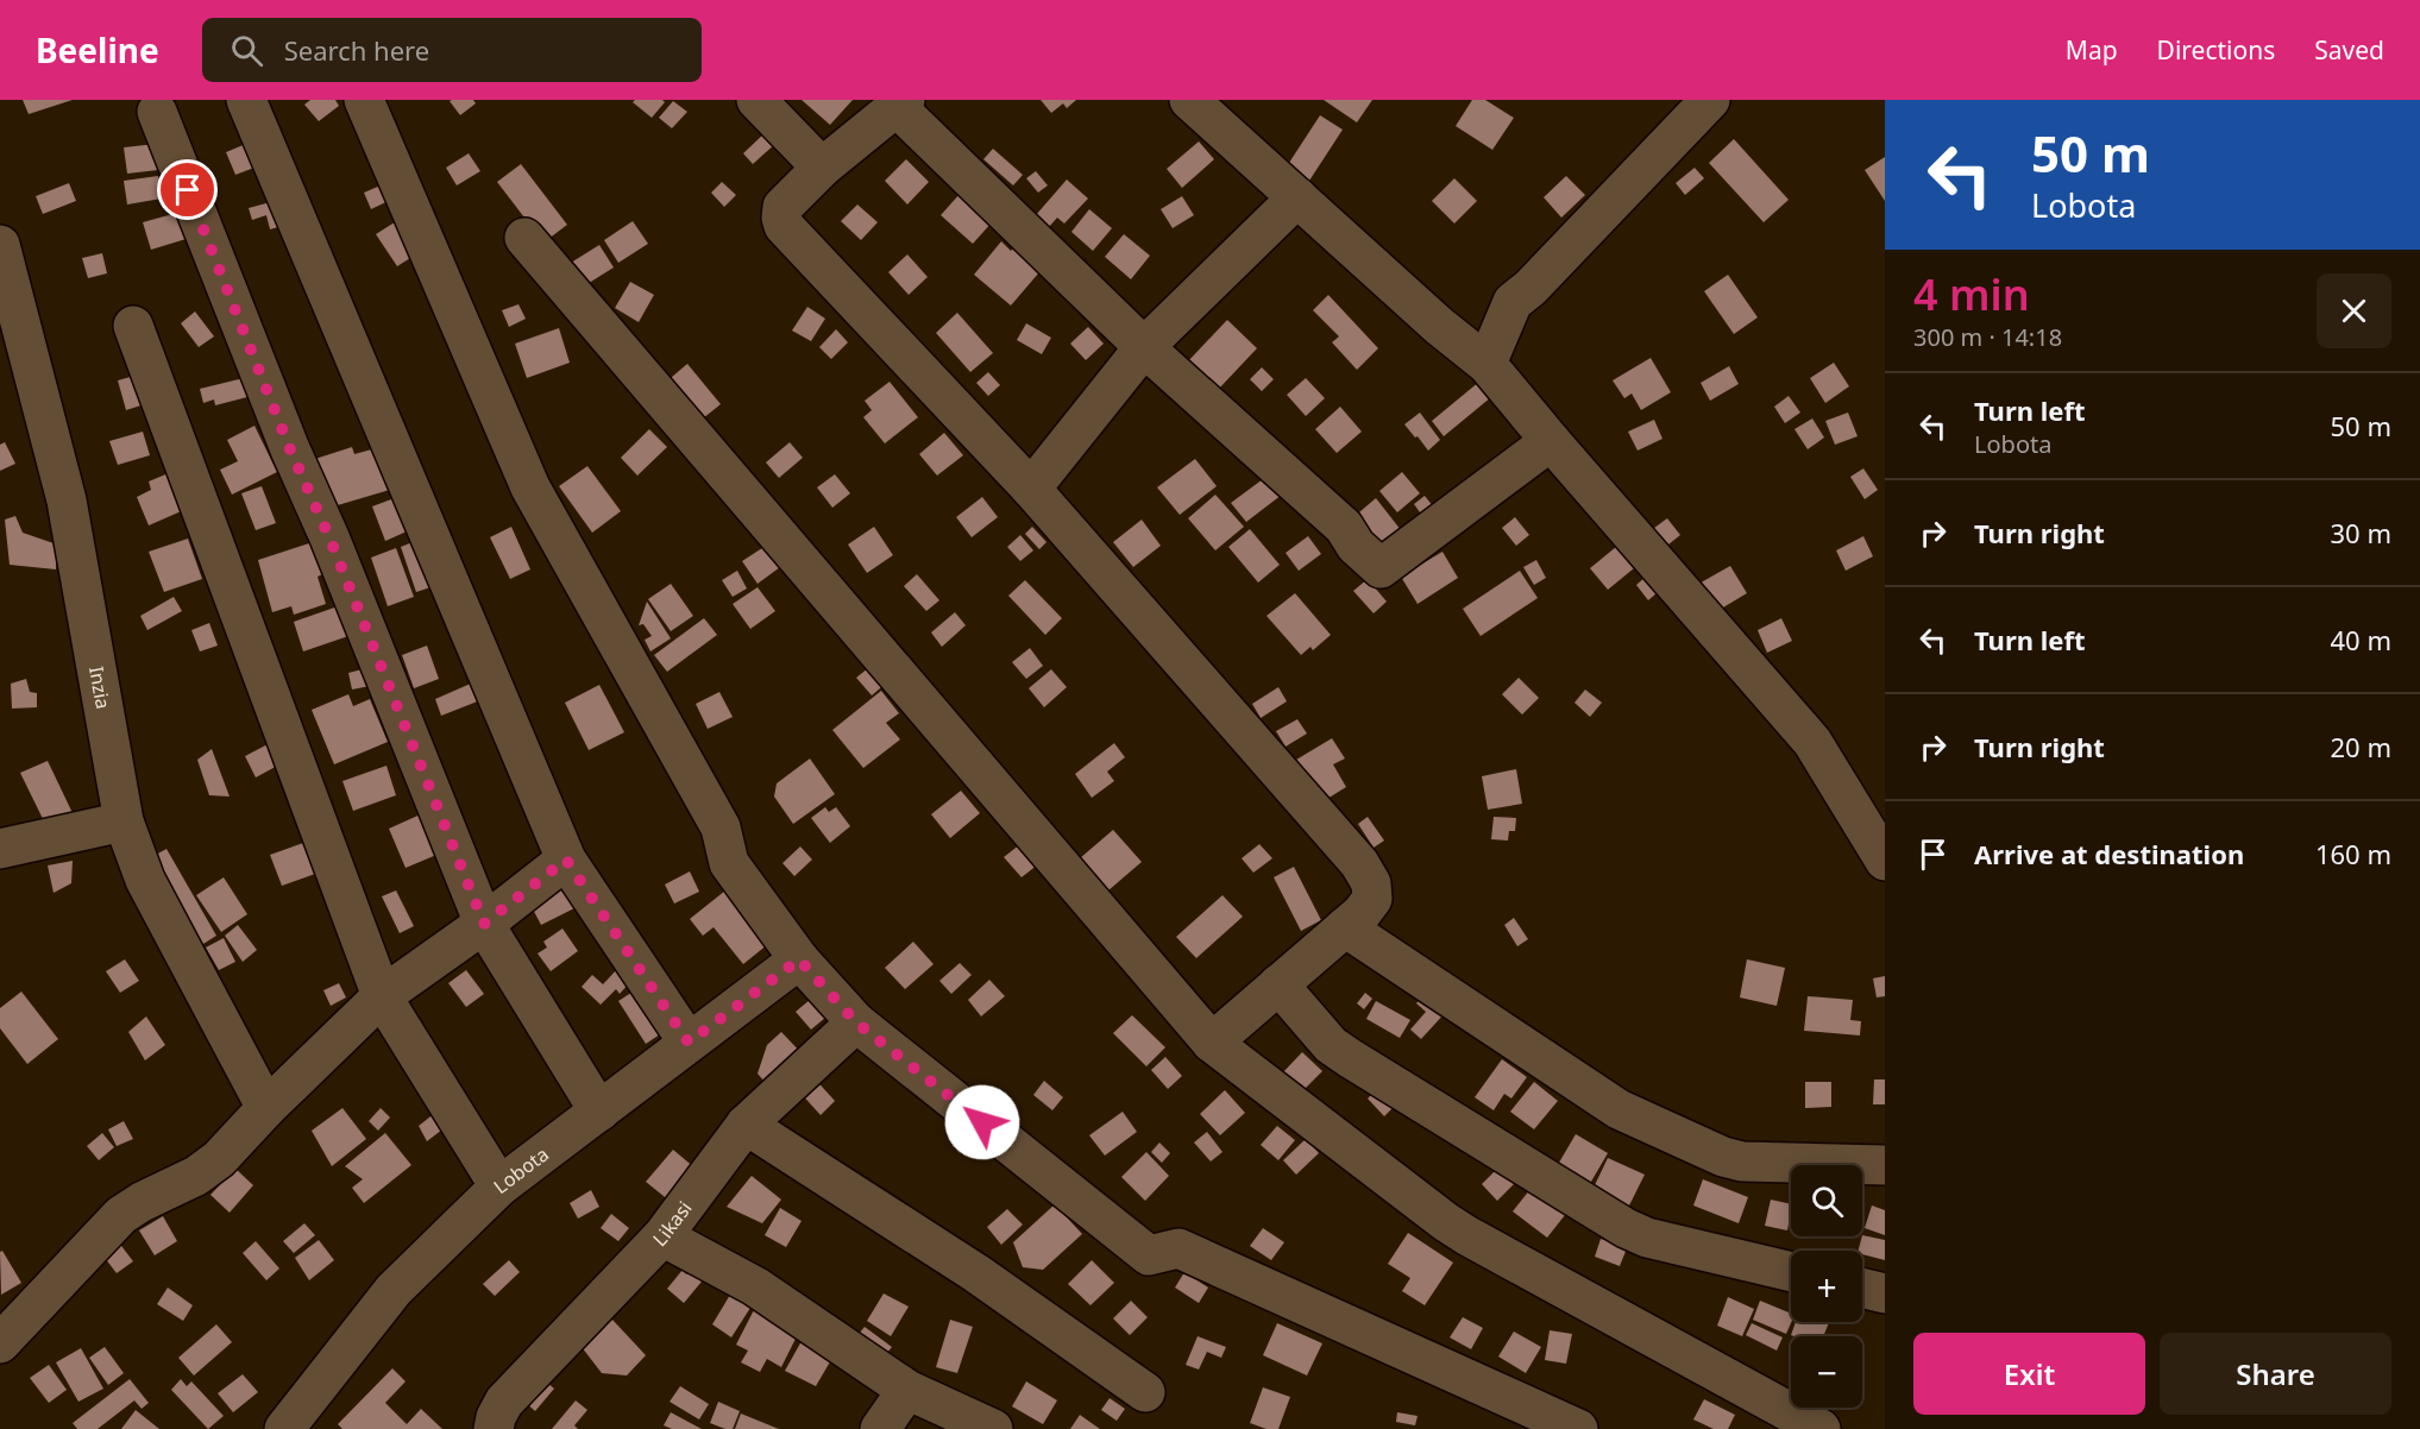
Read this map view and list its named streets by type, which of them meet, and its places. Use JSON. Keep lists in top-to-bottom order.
{
  "streets": {
    "lane": ["Inzia", "Lobota", "Likasi"]
  },
  "page": {
    "header": "Beeline",
    "search": "Search here",
    "nav": ["Map", "Directions", "Saved"],
    "turn": ["50 m", "Lobota"],
    "heading": ["4 min", "300 m · 14:18"],
    "list": [
      {
        "name": "Turn left",
        "note": "Lobota",
        "value": "50 m"
      },
      {
        "name": "Turn right",
        "value": "30 m"
      },
      {
        "name": "Turn left",
        "value": "40 m"
      },
      {
        "name": "Turn right",
        "value": "20 m"
      },
      {
        "name": "Arrive at destination",
        "value": "160 m"
      }
    ],
    "map_buttons": ["+", "−"],
    "buttons": ["Exit", "Share"]
  }
}
